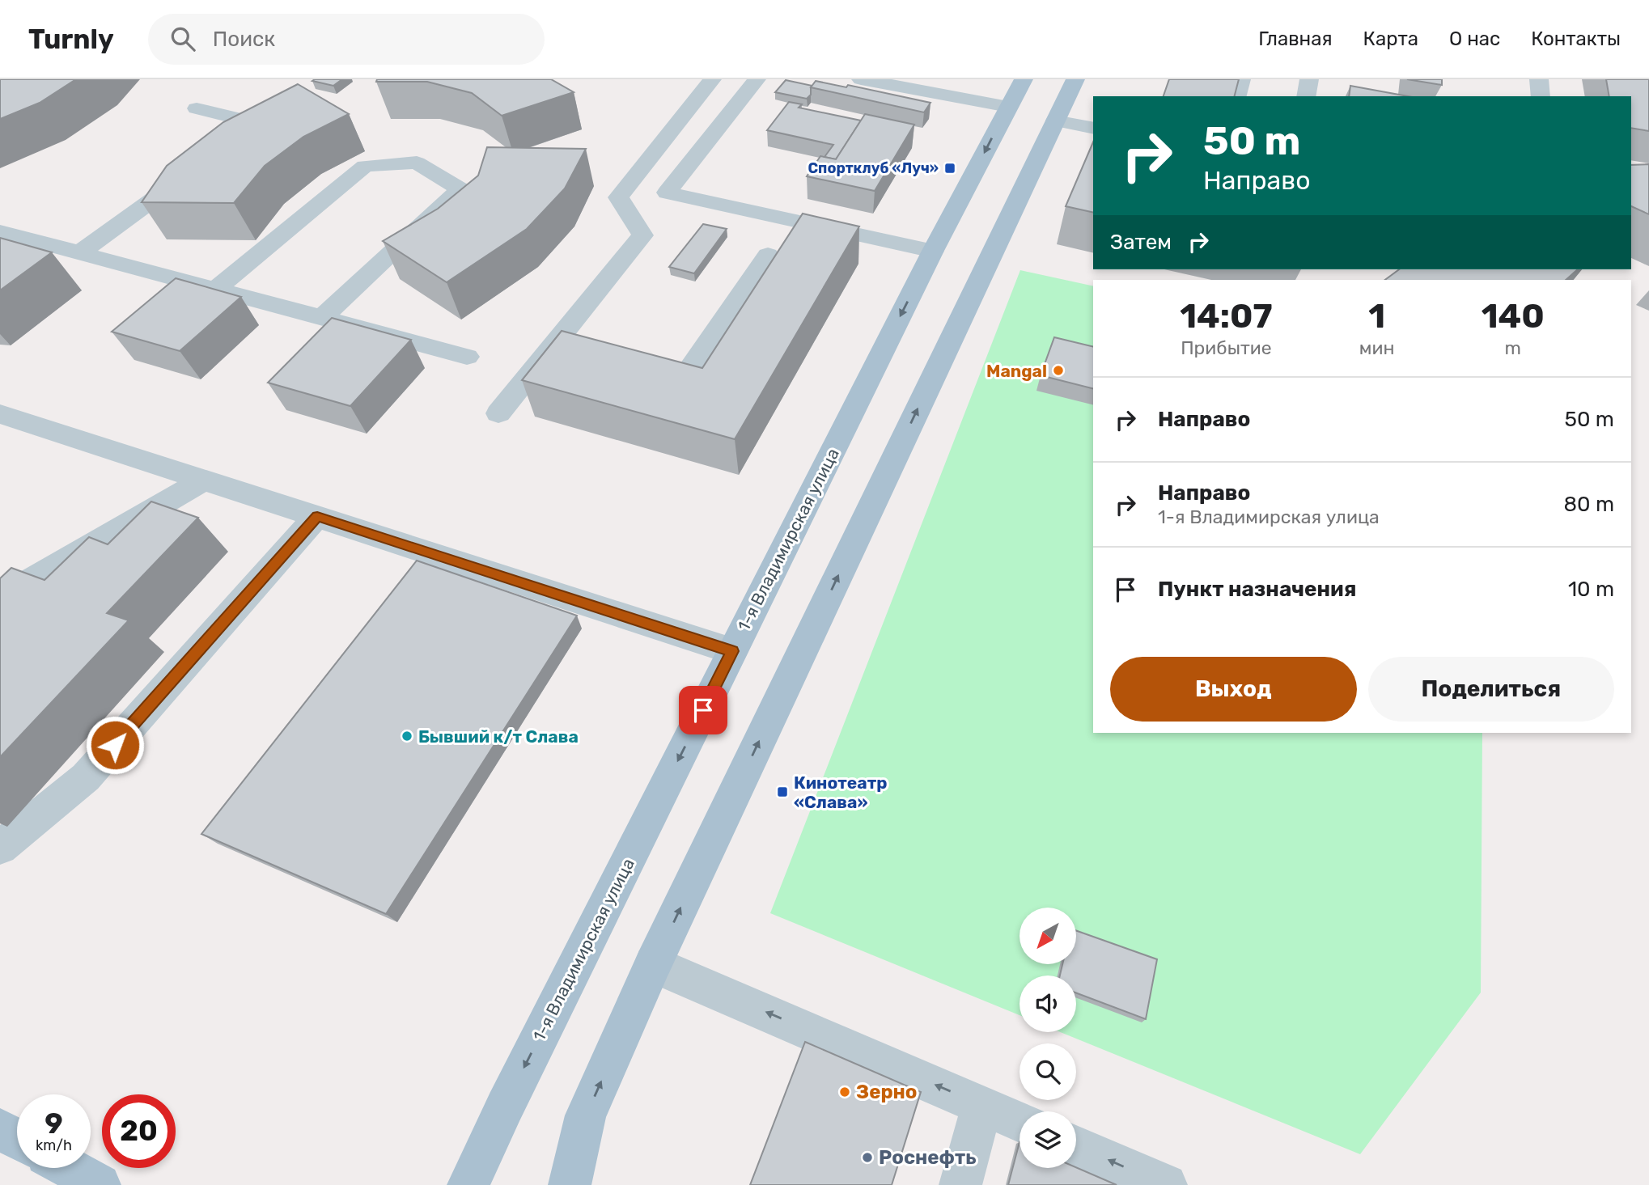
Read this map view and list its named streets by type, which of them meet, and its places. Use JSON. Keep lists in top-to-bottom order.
{
  "streets": {
    "main road": ["1-я Владимирская улица"]
  },
  "places": {
    "transit": ["Спортклуб «Луч»", "Кинотеатр «Слава»"],
    "other": [
      "Mangal",
      "Бывший к/т Слава",
      "Зерно",
      "Роснефть"
    ]
  },
  "north": "bottom left",
  "page": {
    "header": "Turnly",
    "search": "Поиск",
    "nav": [
      "Главная",
      "Карта",
      "О нас",
      "Контакты"
    ],
    "turn": ["50 m", "Направо"],
    "then": "Затем",
    "eta": [
      "14:07",
      "Прибытие",
      "1",
      "мин",
      "140",
      "m"
    ],
    "list": [
      {
        "name": "Направо",
        "value": "50 m"
      },
      {
        "name": "Направо",
        "note": "1-я Владимирская улица",
        "value": "80 m"
      },
      {
        "name": "Пункт назначения",
        "value": "10 m"
      }
    ],
    "buttons": ["Выход", "Поделиться"],
    "speed": "9 km/h",
    "limit": "20"
  }
}
